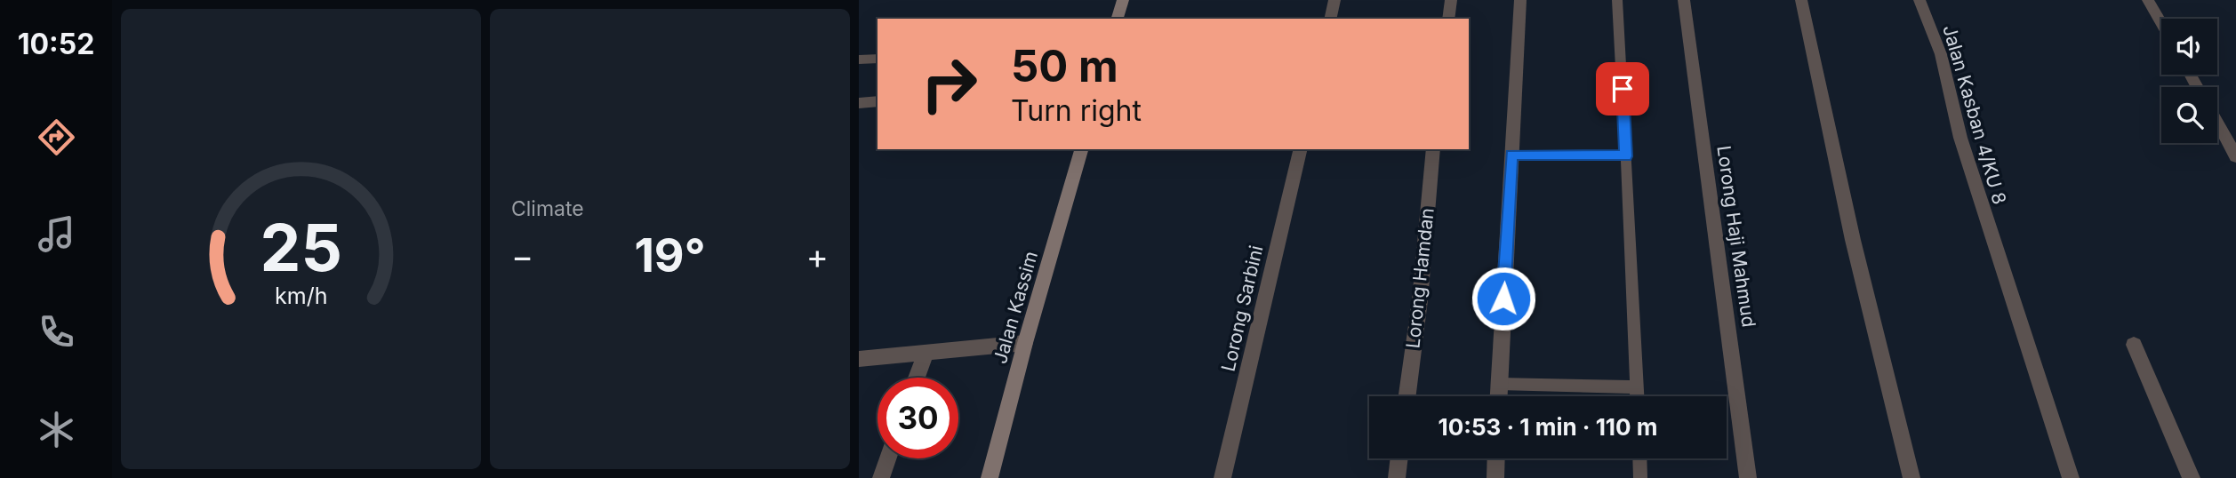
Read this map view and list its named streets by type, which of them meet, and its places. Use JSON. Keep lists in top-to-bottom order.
{
  "streets": {
    "street": [
      "Jalan Kasban 4/KU 8",
      "Lorong Haji Mahmud",
      "Lorong Hamdan",
      "Jalan Kassim",
      "Lorong Sarbini"
    ]
  },
  "page": {
    "tabs": "10:52",
    "tile": "Climate",
    "turn": ["50 m", "Turn right"],
    "heat": ["−", "19°", "+"],
    "limit": "30",
    "trip": "10:53 · 1 min · 110 m",
    "gauge": ["25", "km/h"]
  }
}
